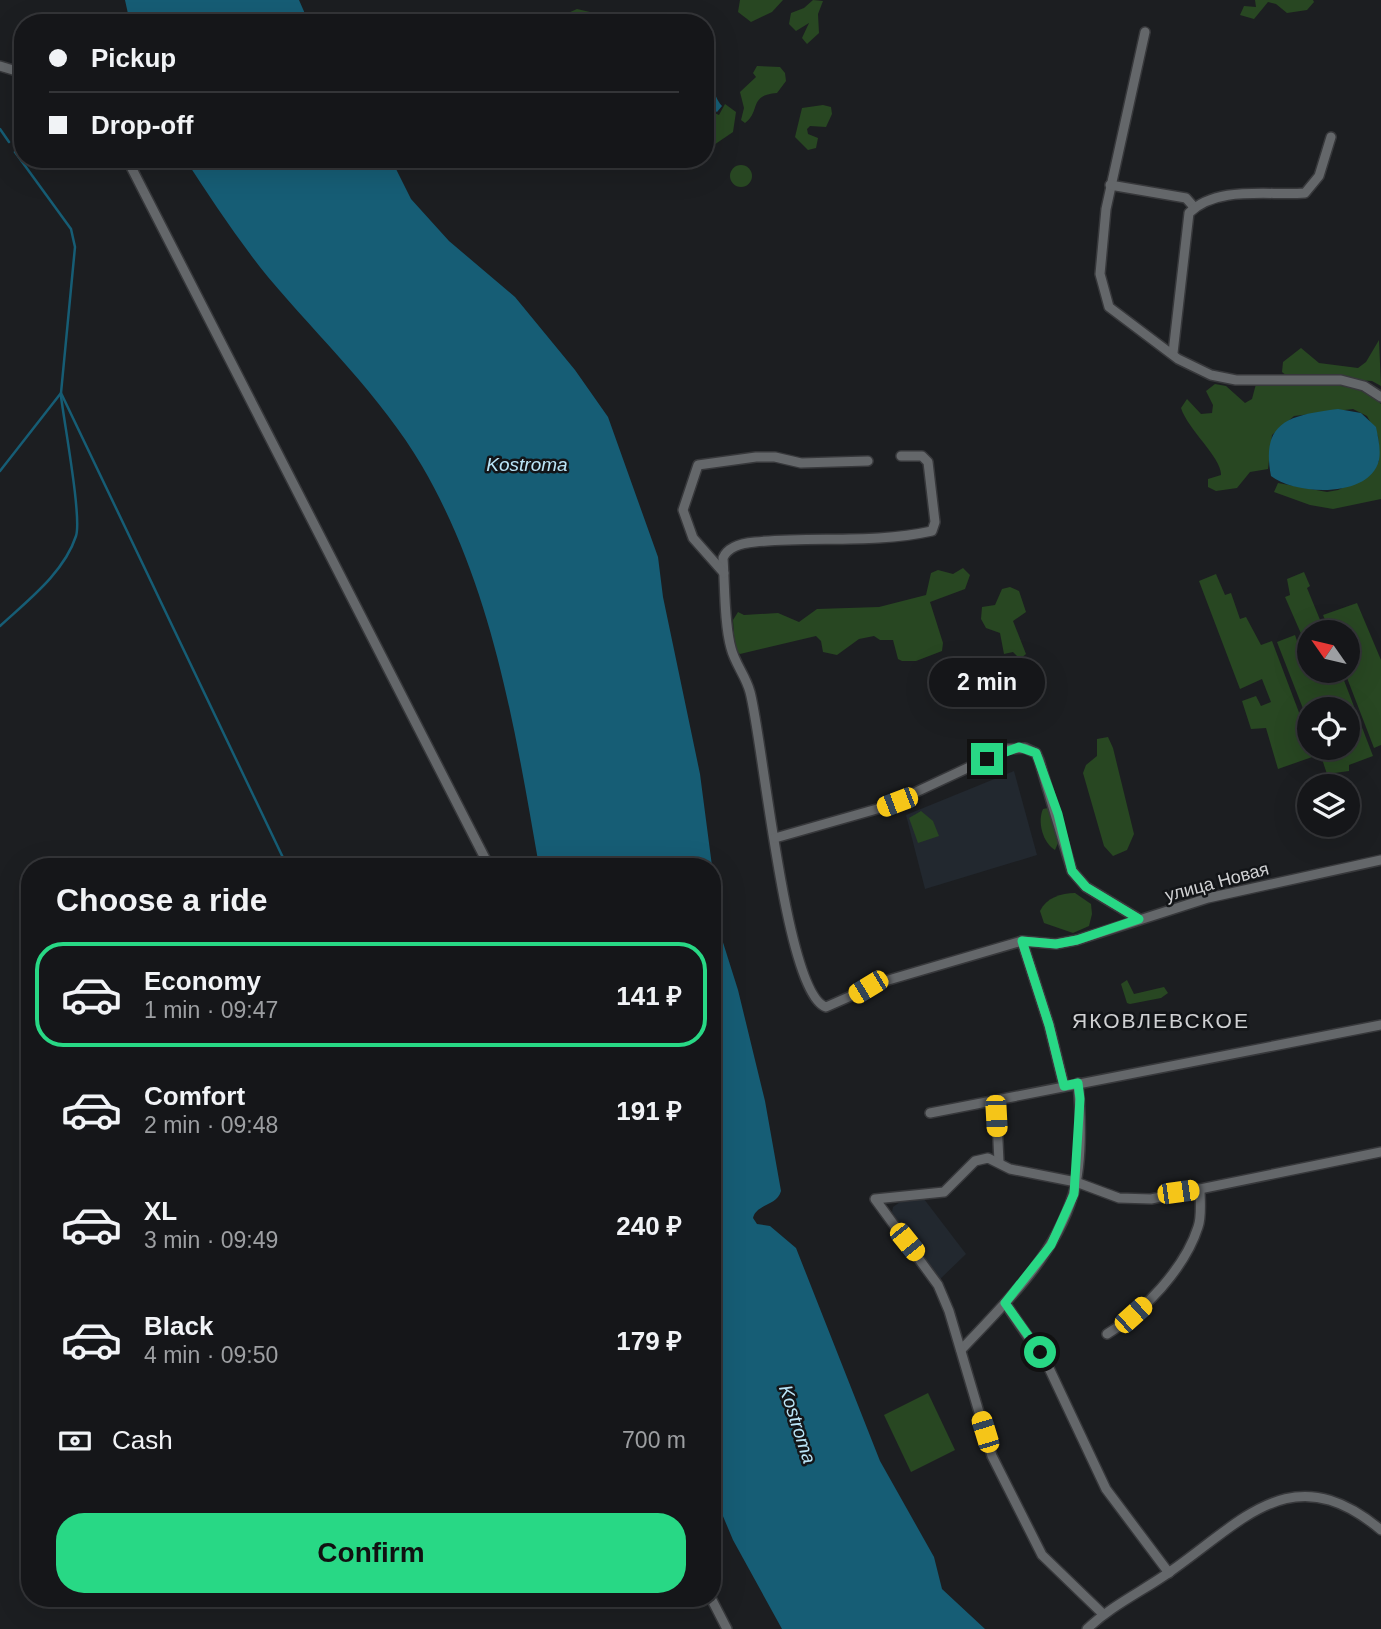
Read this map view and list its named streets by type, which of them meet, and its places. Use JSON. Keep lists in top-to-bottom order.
{
  "streets": {
    "street": ["улица Новая"]
  },
  "districts": ["ЯКОВЛЕВСКОЕ"],
  "water": ["Kostroma"],
  "north": "top left",
  "page": {
    "banner": ["Pickup", "Drop-off"],
    "bubble": "2 min",
    "heading": "Choose a ride",
    "list": [
      {
        "name": "Economy",
        "note": "1 min · 09:47",
        "value": "141 ₽"
      },
      {
        "name": "Comfort",
        "note": "2 min · 09:48",
        "value": "191 ₽"
      },
      {
        "name": "XL",
        "note": "3 min · 09:49",
        "value": "240 ₽"
      },
      {
        "name": "Black",
        "note": "4 min · 09:50",
        "value": "179 ₽"
      }
    ],
    "pay": ["Cash", "700 m"],
    "buttons": "Confirm"
  }
}
